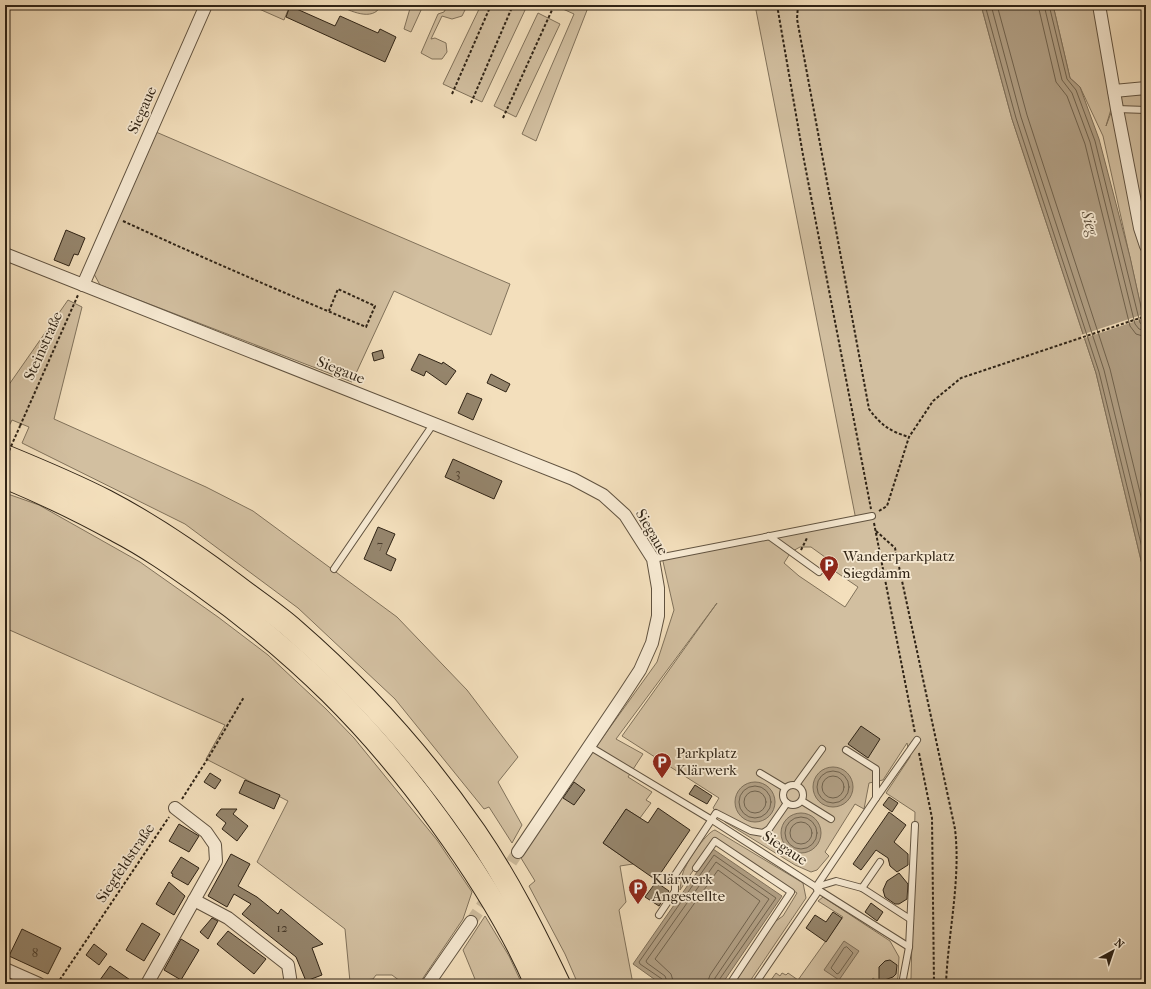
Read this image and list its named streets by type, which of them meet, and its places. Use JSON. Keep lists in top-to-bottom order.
{
  "streets": {
    "street": ["Siegaue"],
    "path": ["Steinstraße", "Siegfeldstraße"]
  },
  "crossings": [
    ["Siegaue", "Steinstraße"]
  ],
  "water": ["Sieg"],
  "places": {
    "parking": ["Wanderparkplatz Siegdamm", "Parkplatz Klärwerk", "Klärwerk Angestellte"]
  },
  "house_numbers": [
    "3",
    "7",
    "12",
    "8"
  ],
  "north": "top right"
}
